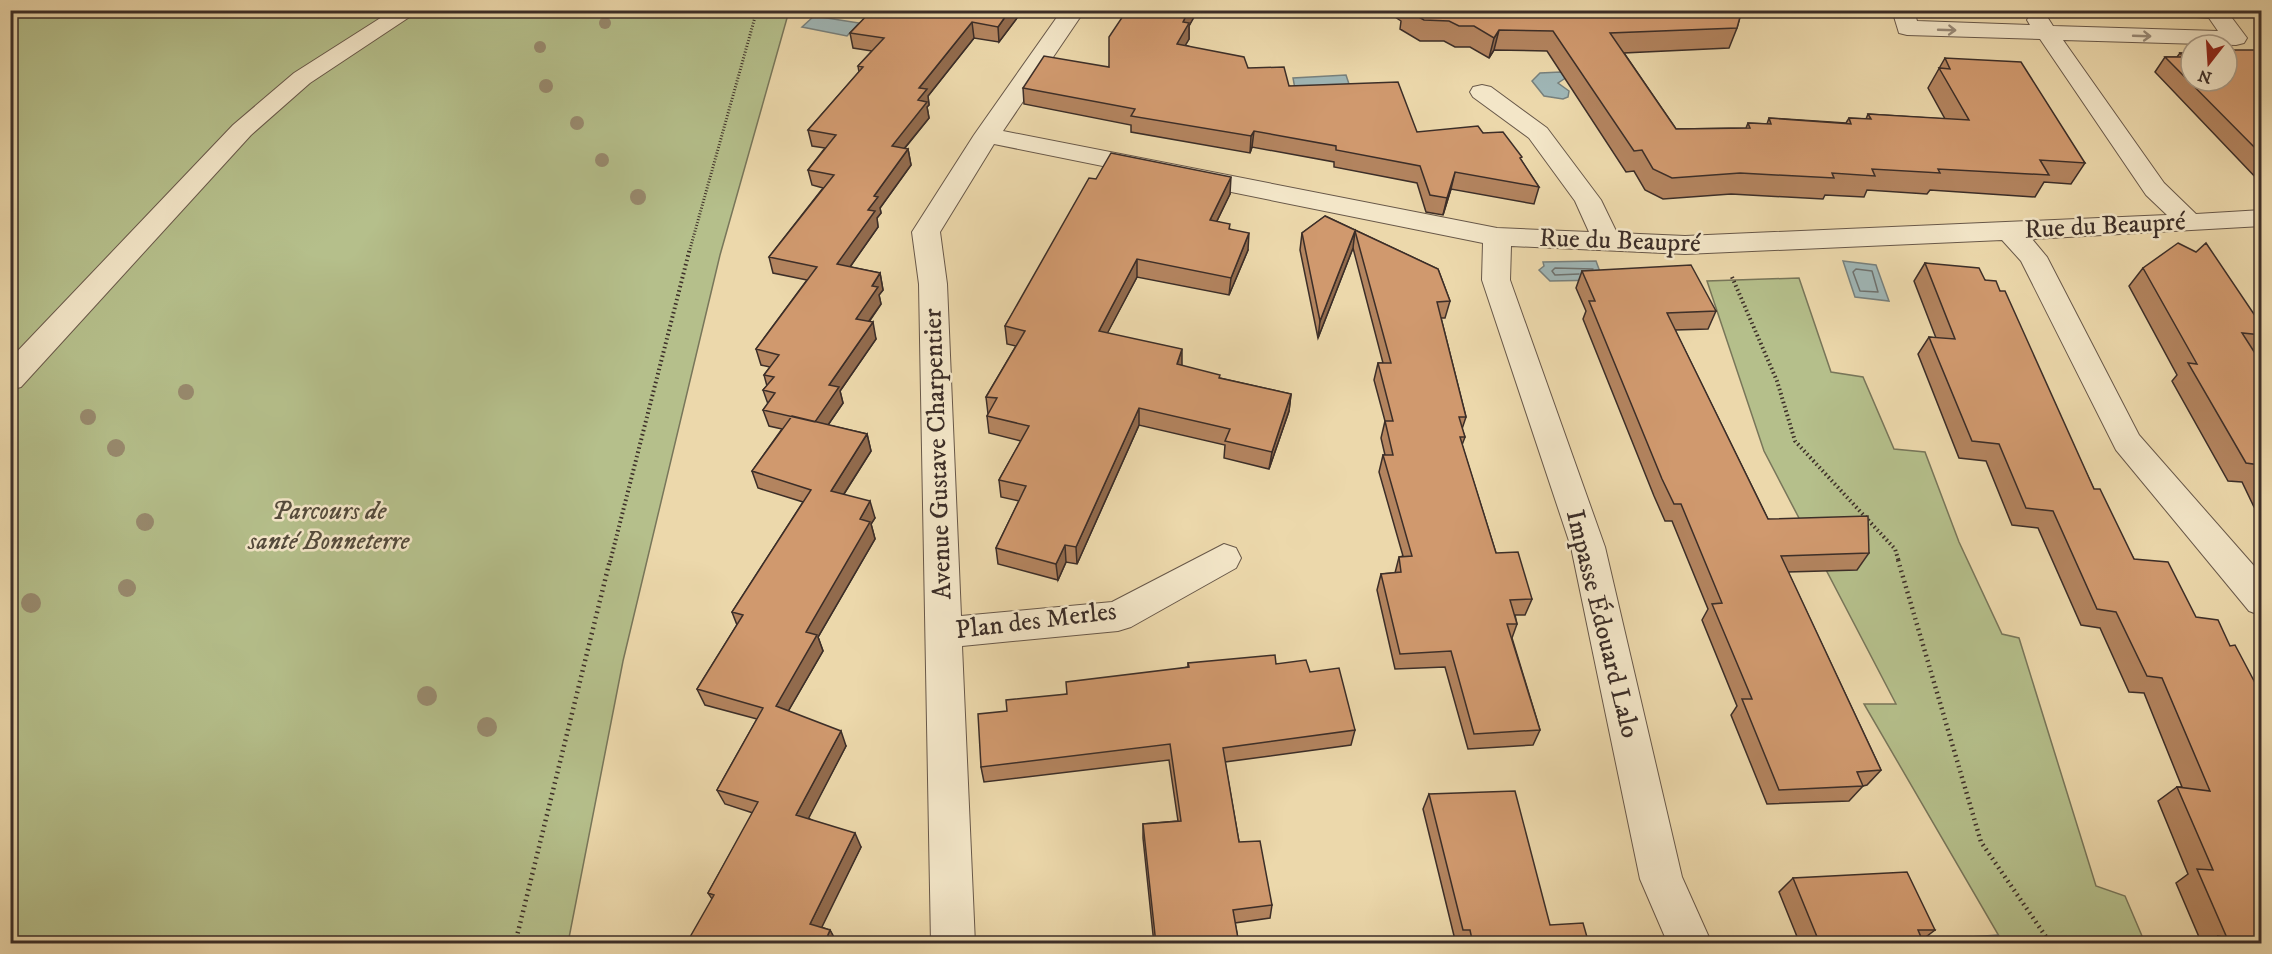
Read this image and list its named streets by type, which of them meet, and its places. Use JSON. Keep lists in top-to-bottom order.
{
  "streets": {
    "street": [
      "Rue du Beaupré",
      "Avenue Gustave Charpentier",
      "Plan des Merles",
      "Impasse Édouard Lalo"
    ]
  },
  "crossings": [
    ["Rue du Beaupré", "Avenue Gustave Charpentier"],
    ["Rue du Beaupré", "Impasse Édouard Lalo"],
    ["Avenue Gustave Charpentier", "Plan des Merles"]
  ],
  "parks": ["Parcours de santé Bonneterre"],
  "north": "bottom"
}
